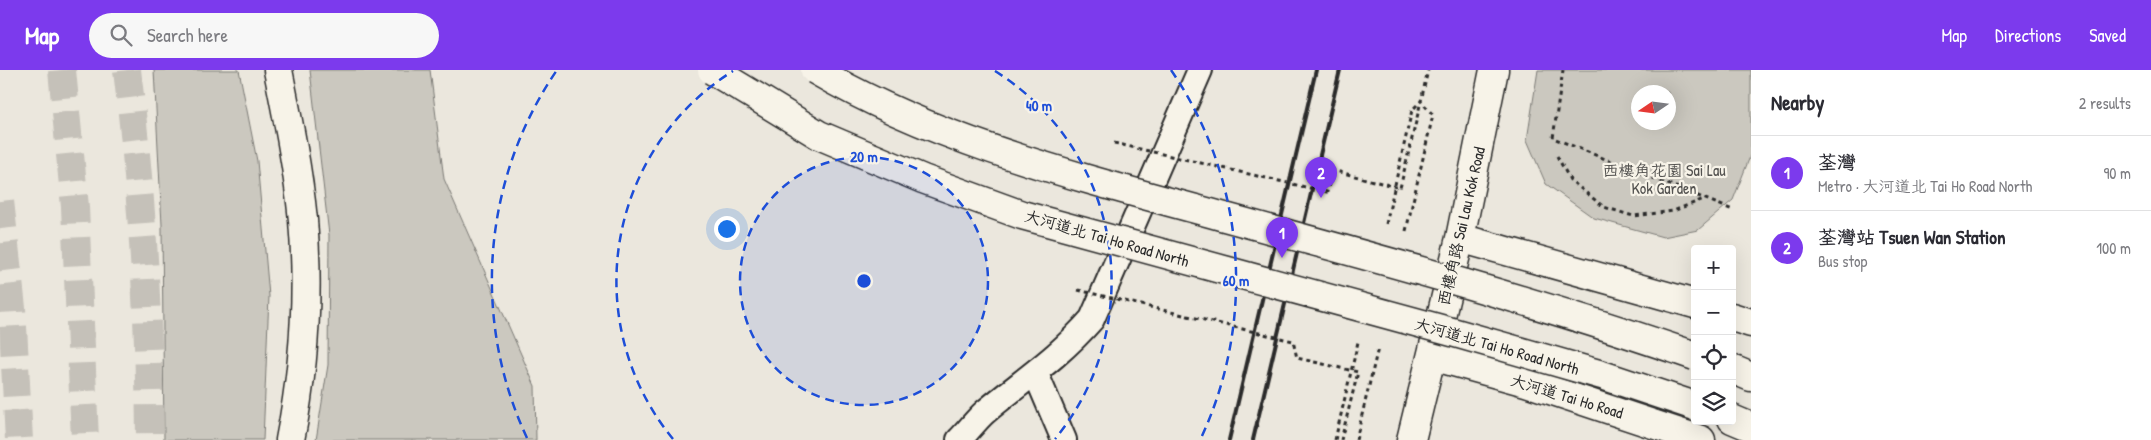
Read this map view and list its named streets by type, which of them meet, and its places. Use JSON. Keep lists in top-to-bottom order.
{
  "streets": {
    "main road": ["西樓角路 Sai Lau Kok Road", "大河道北 Tai Ho Road North", "大河道 Tai Ho Road"]
  },
  "crossings": [
    ["西樓角路 Sai Lau Kok Road", "大河道 Tai Ho Road"]
  ],
  "parks": ["西樓角花園 Sai Lau Kok Garden"],
  "north": "left",
  "page": {
    "header": "Map",
    "search": "Search here",
    "nav": ["Map", "Directions", "Saved"],
    "heading": ["Nearby", "2 results"],
    "list": [
      {
        "mark": "1",
        "name": "荃灣",
        "note": "Metro · 大河道北 Tai Ho Road North",
        "value": "90 m"
      },
      {
        "mark": "2",
        "name": "荃灣站 Tsuen Wan Station",
        "note": "Bus stop",
        "value": "100 m"
      }
    ],
    "pins": ["2", "1"],
    "map_buttons": ["+", "−"]
  },
  "rings": ["40 m", "20 m", "60 m"]
}
